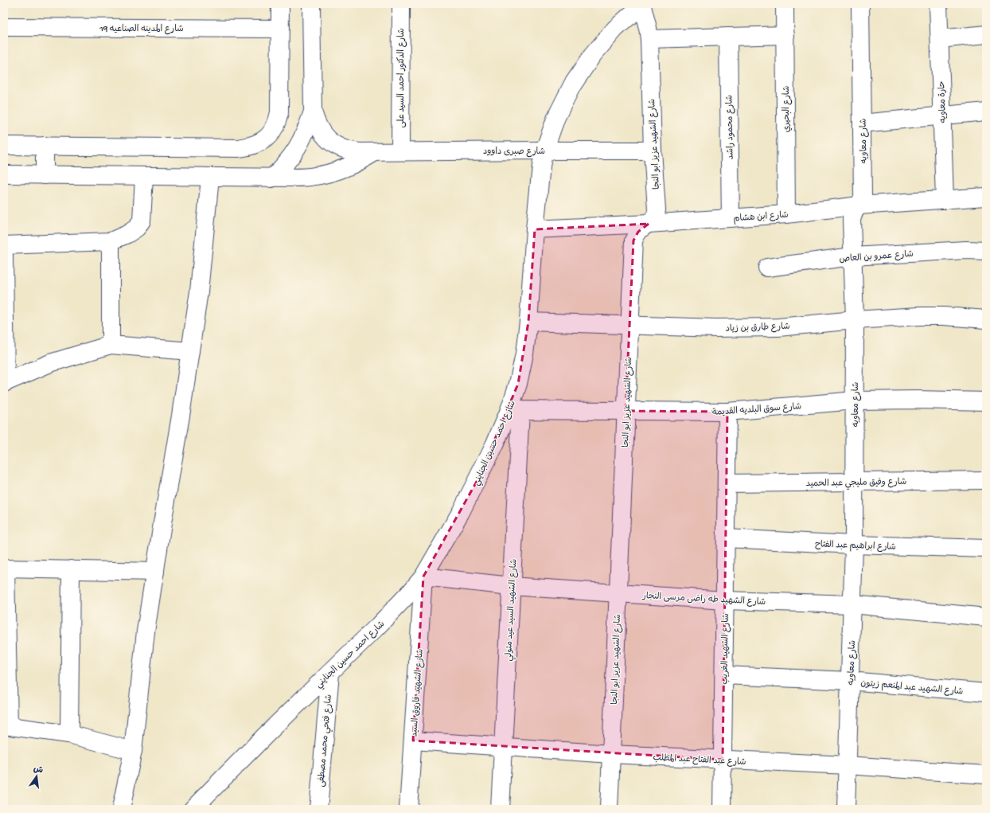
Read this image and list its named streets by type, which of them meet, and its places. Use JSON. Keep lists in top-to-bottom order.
{
  "streets": {
    "street": [
      "شارع المدينه الصناعيه 19",
      "شارع الدكتور احمد السيد على",
      "حارة معاويه",
      "شارع البحيري",
      "شارع محمود راشد",
      "شارع معاويه",
      "شارع الشهيد عزيز ابو النجا",
      "شارع صبرى داوود",
      "شارع ابن هشام",
      "شارع عمرو بن العاص",
      "شارع طارق بن زياد",
      "شارع سوق البلديه القديمة",
      "شارع احمد حسين الجنايني",
      "شارع وفيق مليجي عبد الحميد",
      "شارع ابراهيم عبد الفتاح",
      "شارع الشهيد طه راضى مرسى النجار",
      "شارع الشهيد السيد عيد متولي",
      "شارع الشهيد الغريب",
      "شارع الشهيد عبد المنعم زيتون",
      "شارع الشهيد فاروق السيد",
      "شارع فتحي محمد مصطفى",
      "شارع عبد الفتاح عبد المطلب"
    ]
  },
  "crossings": [
    ["شارع الدكتور احمد السيد على", "شارع صبرى داوود"],
    ["حارة معاويه", "شارع ابن هشام"],
    ["شارع البحيري", "شارع ابن هشام"],
    ["شارع محمود راشد", "شارع ابن هشام"],
    ["شارع معاويه", "شارع ابن هشام"],
    ["شارع معاويه", "شارع عمرو بن العاص"],
    ["شارع معاويه", "شارع طارق بن زياد"],
    ["شارع معاويه", "شارع سوق البلديه القديمة"],
    ["شارع معاويه", "شارع وفيق مليجي عبد الحميد"],
    ["شارع معاويه", "شارع ابراهيم عبد الفتاح"],
    ["شارع معاويه", "شارع الشهيد طه راضى مرسى النجار"],
    ["شارع معاويه", "شارع الشهيد عبد المنعم زيتون"],
    ["شارع معاويه", "شارع عبد الفتاح عبد المطلب"],
    ["شارع الشهيد عزيز ابو النجا", "شارع صبرى داوود"],
    ["شارع الشهيد عزيز ابو النجا", "شارع ابن هشام"],
    ["شارع الشهيد عزيز ابو النجا", "شارع طارق بن زياد"],
    ["شارع الشهيد عزيز ابو النجا", "شارع سوق البلديه القديمة"],
    ["شارع الشهيد عزيز ابو النجا", "شارع احمد حسين الجنايني"],
    ["شارع الشهيد عزيز ابو النجا", "شارع الشهيد طه راضى مرسى النجار"],
    ["شارع الشهيد عزيز ابو النجا", "شارع عبد الفتاح عبد المطلب"],
    ["شارع صبرى داوود", "شارع احمد حسين الجنايني"],
    ["شارع ابن هشام", "شارع احمد حسين الجنايني"],
    ["شارع طارق بن زياد", "شارع احمد حسين الجنايني"],
    ["شارع سوق البلديه القديمة", "شارع احمد حسين الجنايني"],
    ["شارع سوق البلديه القديمة", "شارع الشهيد السيد عيد متولي"],
    ["شارع سوق البلديه القديمة", "شارع الشهيد الغريب"],
    ["شارع احمد حسين الجنايني", "شارع الشهيد طه راضى مرسى النجار"],
    ["شارع احمد حسين الجنايني", "شارع الشهيد السيد عيد متولي"],
    ["شارع احمد حسين الجنايني", "شارع الشهيد فاروق السيد"],
    ["شارع احمد حسين الجنايني", "شارع فتحي محمد مصطفى"],
    ["شارع وفيق مليجي عبد الحميد", "شارع الشهيد الغريب"],
    ["شارع ابراهيم عبد الفتاح", "شارع الشهيد الغريب"],
    ["شارع الشهيد طه راضى مرسى النجار", "شارع الشهيد السيد عيد متولي"],
    ["شارع الشهيد طه راضى مرسى النجار", "شارع الشهيد الغريب"],
    ["شارع الشهيد طه راضى مرسى النجار", "شارع الشهيد فاروق السيد"],
    ["شارع الشهيد السيد عيد متولي", "شارع عبد الفتاح عبد المطلب"],
    ["شارع الشهيد الغريب", "شارع الشهيد عبد المنعم زيتون"],
    ["شارع الشهيد الغريب", "شارع عبد الفتاح عبد المطلب"],
    ["شارع الشهيد فاروق السيد", "شارع عبد الفتاح عبد المطلب"]
  ],
  "north": "top"
}
